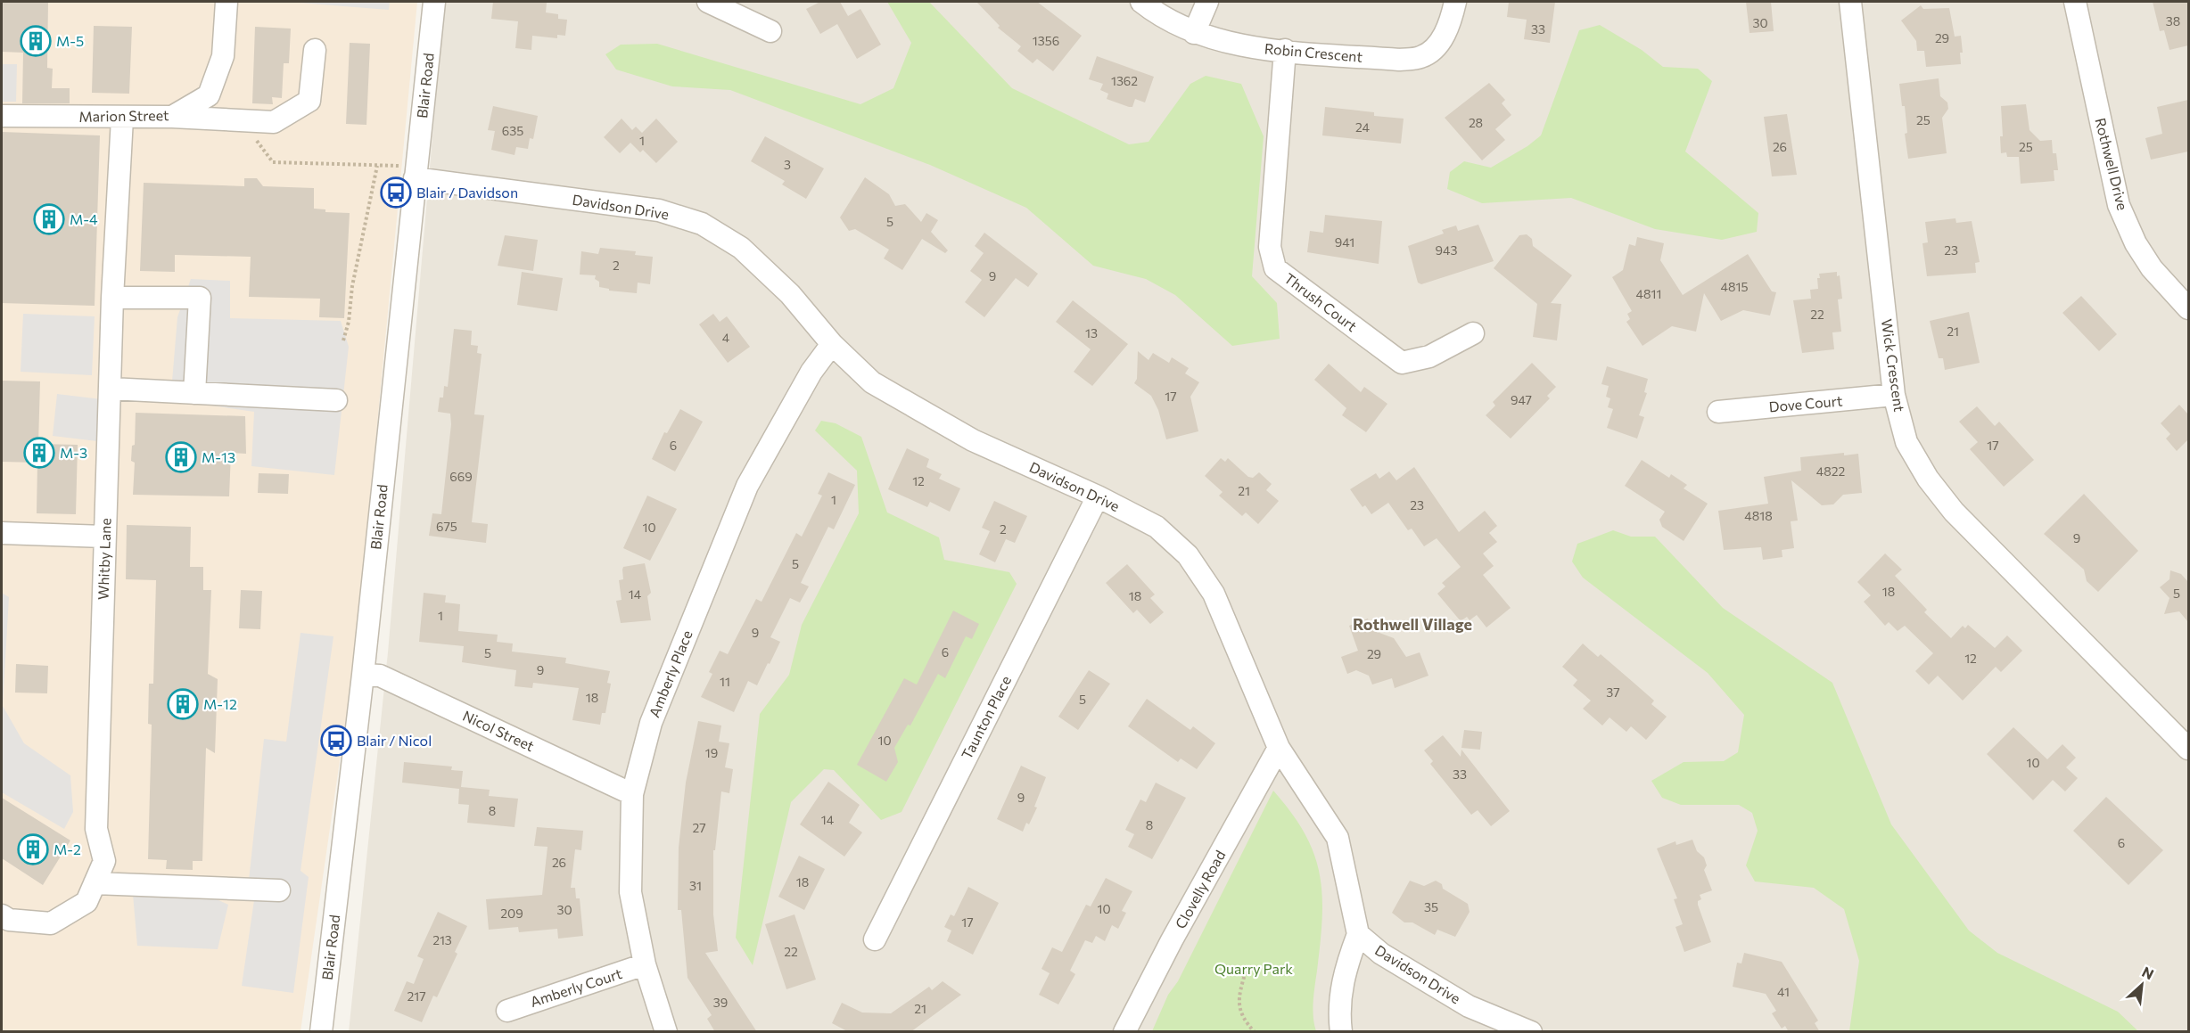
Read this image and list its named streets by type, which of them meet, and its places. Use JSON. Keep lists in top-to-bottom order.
{
  "streets": {
    "street": [
      "Robin Crescent",
      "Blair Road",
      "Marion Street",
      "Rothwell Drive",
      "Davidson Drive",
      "Thrush Court",
      "Wick Crescent",
      "Dove Court",
      "Whitby Lane",
      "Amberly Place",
      "Taunton Place",
      "Nicol Street",
      "Clovelly Road",
      "Amberly Court"
    ]
  },
  "crossings": [
    ["Robin Crescent", "Thrush Court"],
    ["Blair Road", "Davidson Drive"],
    ["Blair Road", "Nicol Street"],
    ["Marion Street", "Whitby Lane"],
    ["Davidson Drive", "Amberly Place"],
    ["Davidson Drive", "Taunton Place"],
    ["Davidson Drive", "Clovelly Road"],
    ["Wick Crescent", "Dove Court"],
    ["Amberly Place", "Nicol Street"],
    ["Amberly Place", "Amberly Court"]
  ],
  "districts": ["Rothwell Village"],
  "parks": ["Quarry Park"],
  "places": {
    "building": [
      "M-5",
      "M-4",
      "M-3",
      "M-13",
      "M-12",
      "M-2"
    ],
    "bus stop": ["Blair / Davidson", "Blair / Nicol"]
  },
  "house_numbers": [
    "38",
    "30",
    "33",
    "29",
    "1356",
    "1362",
    "25",
    "28",
    "24",
    "635",
    "1",
    "26",
    "25",
    "3",
    "5",
    "941",
    "943",
    "23",
    "2",
    "9",
    "4815",
    "4811",
    "22",
    "21",
    "13",
    "4",
    "17",
    "947",
    "6",
    "17",
    "4822",
    "669",
    "12",
    "21",
    "1",
    "23",
    "4818",
    "675",
    "10",
    "2",
    "9",
    "5",
    "18",
    "5",
    "14",
    "18",
    "1",
    "9",
    "6",
    "5",
    "29",
    "12",
    "9",
    "11",
    "37",
    "18",
    "5",
    "10",
    "19",
    "10",
    "33",
    "9",
    "8",
    "14",
    "8",
    "27",
    "6",
    "26",
    "18",
    "31",
    "35",
    "10",
    "30",
    "209",
    "17",
    "213",
    "22",
    "41",
    "217",
    "39",
    "21"
  ],
  "north": "top right"
}
